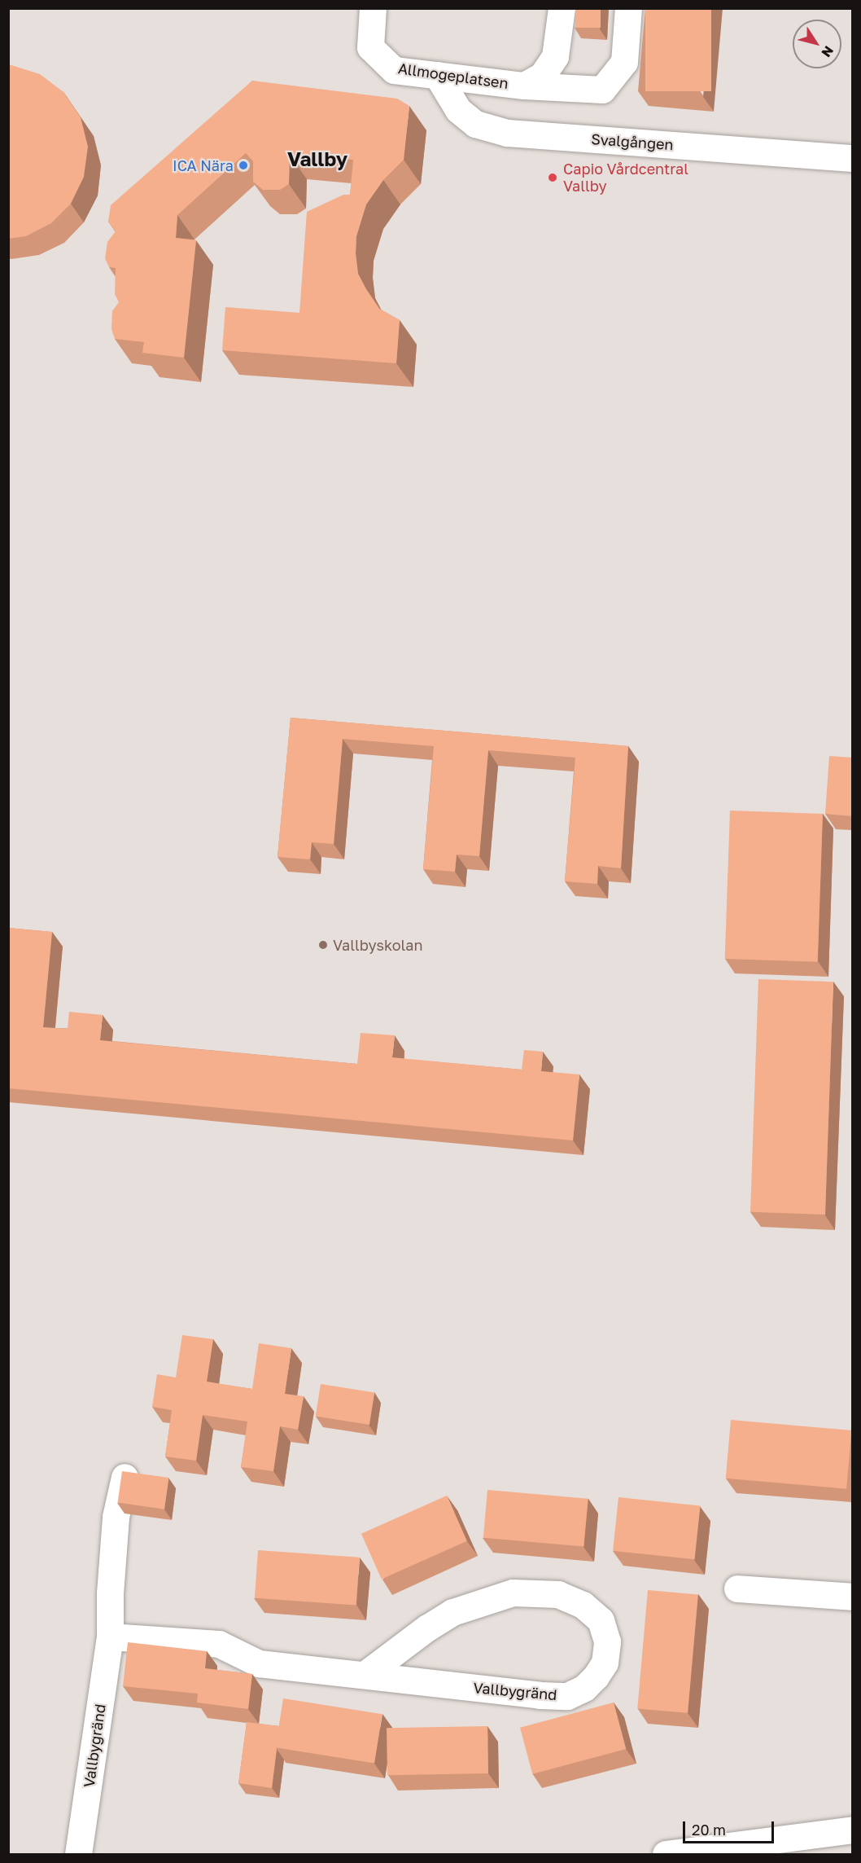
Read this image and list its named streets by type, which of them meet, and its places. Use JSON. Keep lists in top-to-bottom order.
{
  "streets": {
    "street": ["Allmogeplatsen", "Svalgången", "Vallbygränd"]
  },
  "crossings": [
    ["Allmogeplatsen", "Svalgången"]
  ],
  "districts": ["Vallby"],
  "places": ["ICA Nära", "Capio Vårdcentral Vallby", "Vallbyskolan"],
  "scale_bar": "20 m",
  "north": "bottom right"
}
